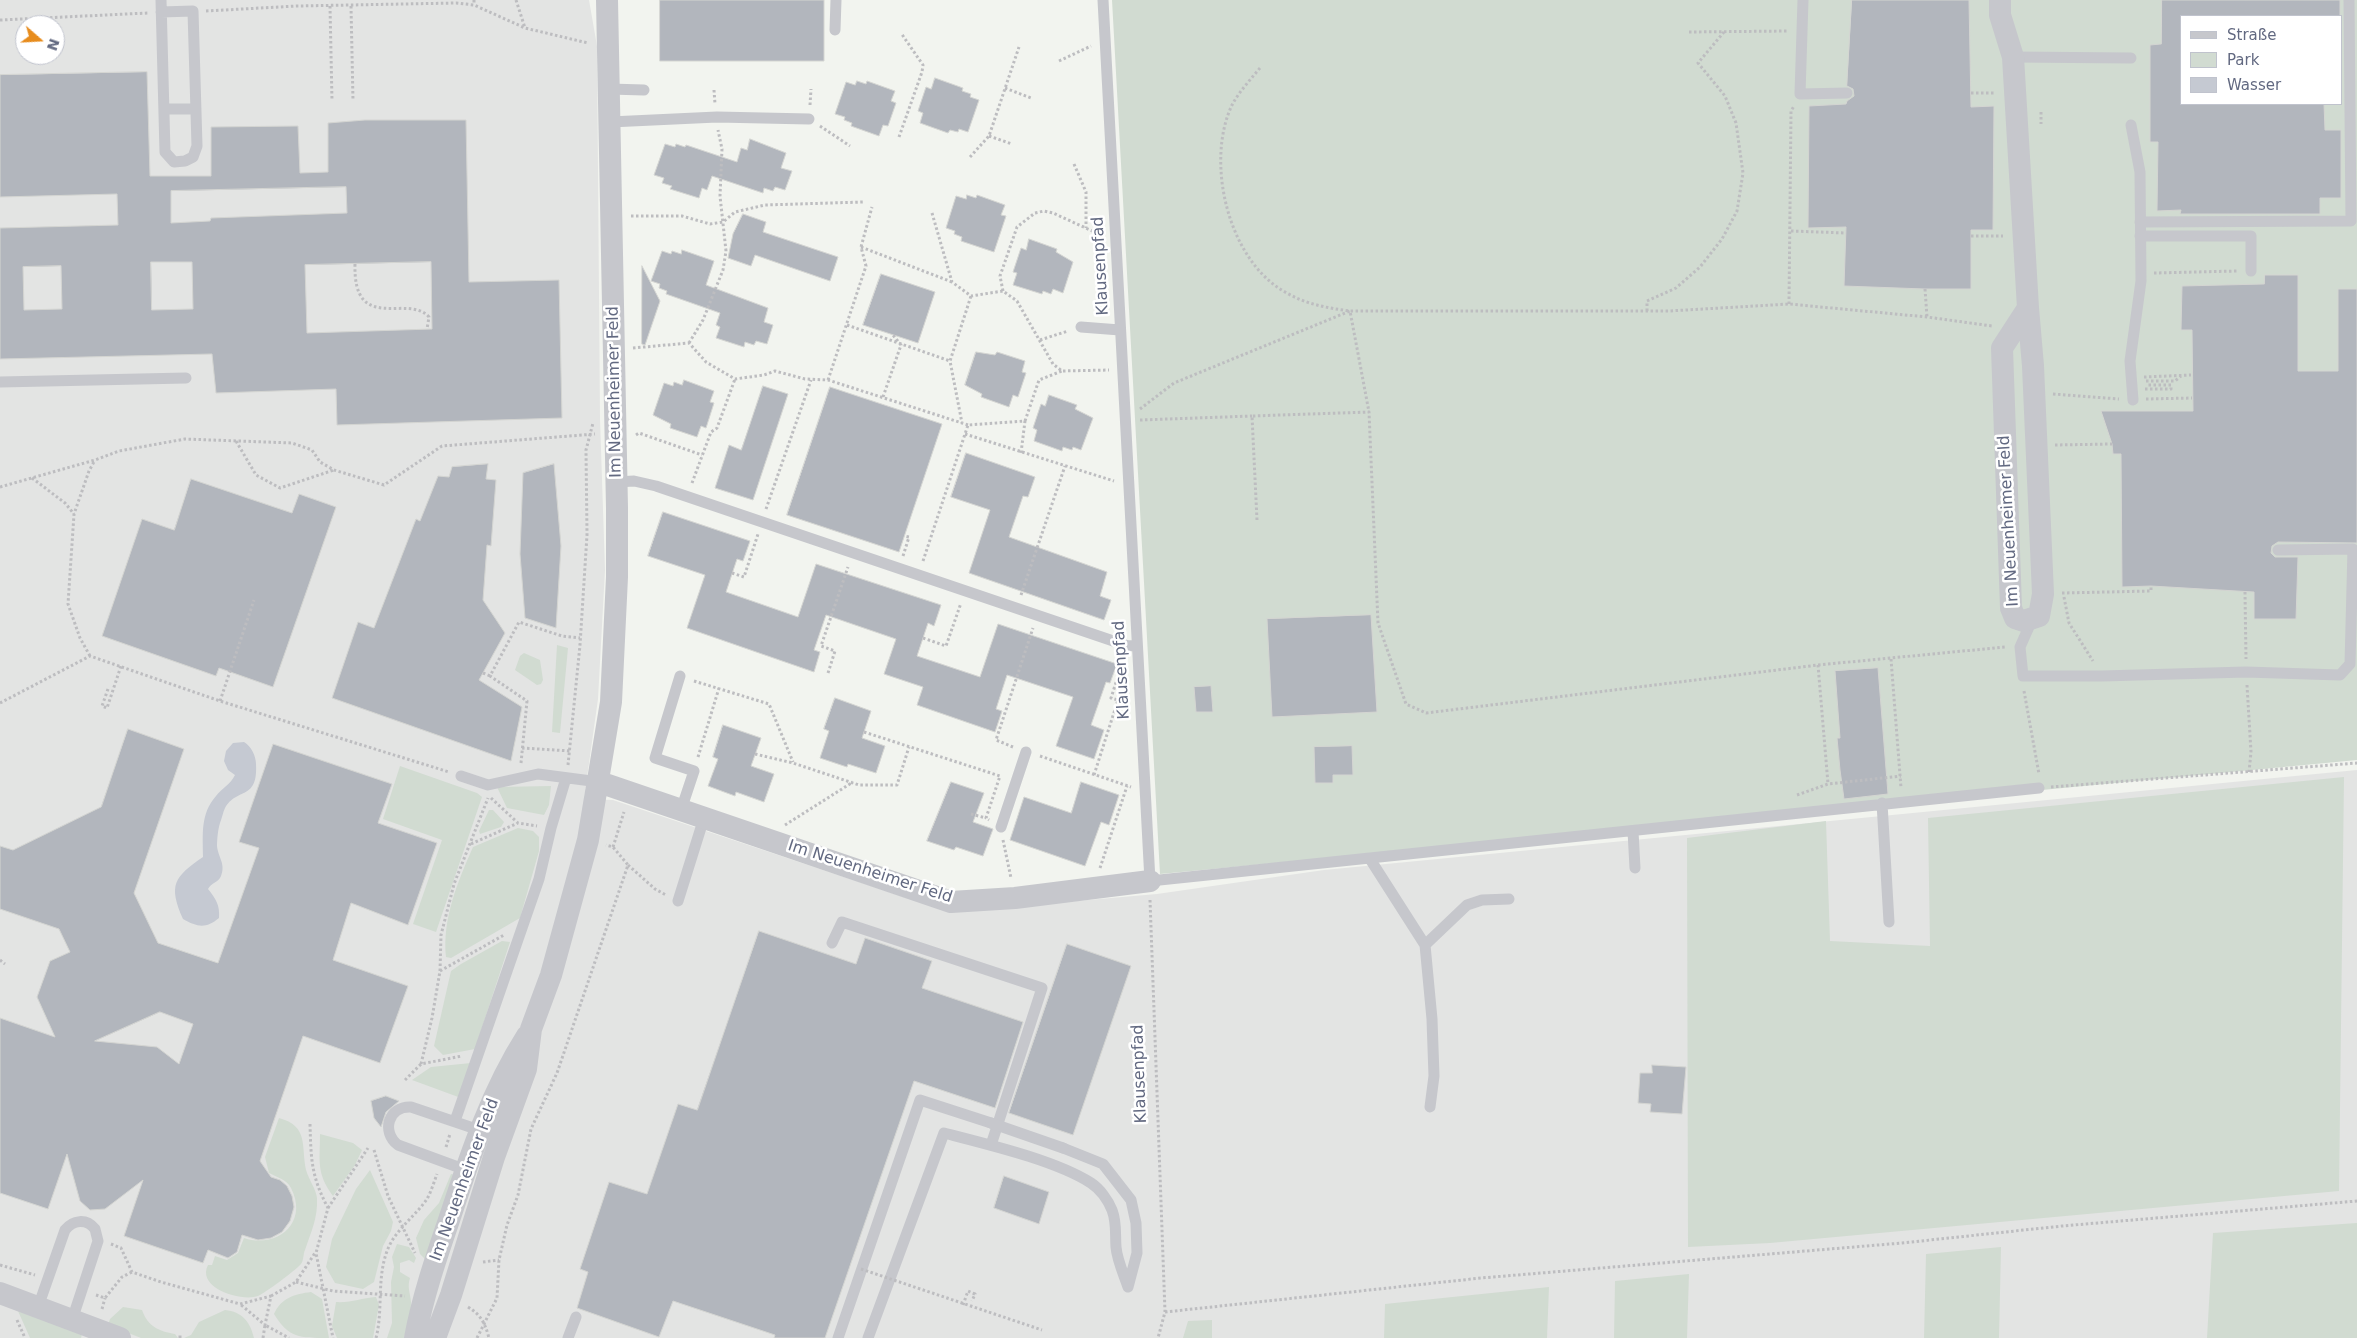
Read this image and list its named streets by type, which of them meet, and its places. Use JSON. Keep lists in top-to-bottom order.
{
  "streets": {
    "street": ["Im Neuenheimer Feld"],
    "lane": ["Klausenpfad"]
  },
  "crossings": [
    ["Klausenpfad", "Im Neuenheimer Feld"]
  ],
  "legend": ["Straße", "Park", "Wasser"],
  "north": "right"
}
